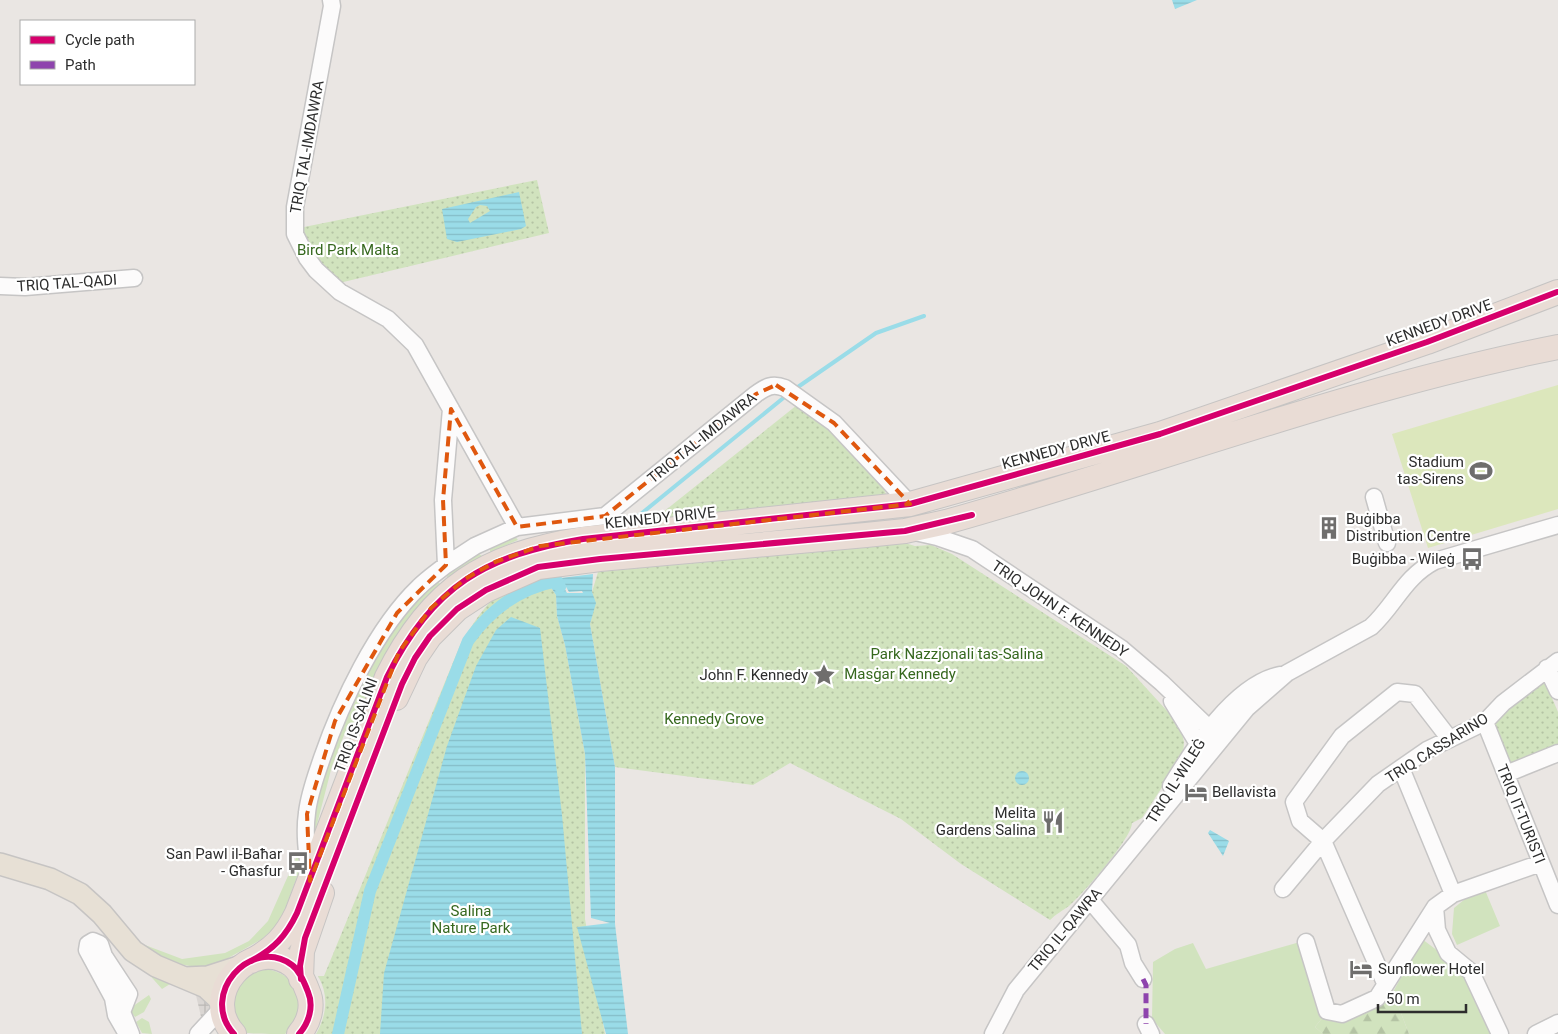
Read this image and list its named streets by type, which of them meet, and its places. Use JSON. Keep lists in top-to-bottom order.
{
  "streets": {
    "highway": ["KENNEDY DRIVE", "TRIQ IS-SALINI"],
    "street": [
      "TRIQ TAL-IMDAWRA",
      "TRIQ TAL-QADI",
      "TRIQ JOHN F. KENNEDY",
      "TRIQ CASSARINO",
      "TRIQ IL-WILEĠ",
      "TRIQ IT-TURISTI",
      "TRIQ IL-QAWRA"
    ]
  },
  "crossings": [
    ["TRIQ TAL-IMDAWRA", "KENNEDY DRIVE"],
    ["TRIQ TAL-IMDAWRA", "TRIQ IS-SALINI"],
    ["KENNEDY DRIVE", "TRIQ IS-SALINI"],
    ["TRIQ JOHN F. KENNEDY", "TRIQ IL-WILEĠ"],
    ["TRIQ CASSARINO", "TRIQ IT-TURISTI"],
    ["TRIQ IL-WILEĠ", "TRIQ IL-QAWRA"]
  ],
  "parks": [
    "Bird Park Malta",
    "Park Nazzjonali tas-Salina",
    "Masġar Kennedy",
    "Kennedy Grove",
    "Salina Nature Park"
  ],
  "places": {
    "sports": ["Stadium tas-Sirens"],
    "building": ["Buġibba Distribution Centre"],
    "bus stop": ["Buġibba - Wileġ", "San Pawl il-Baħar - Għasfur"],
    "place": ["John F. Kennedy"],
    "hotel": ["Bellavista", "Sunflower Hotel"],
    "restaurant": ["Melita Gardens Salina"]
  },
  "legend": ["Cycle path", "Path"],
  "scale_bar": "50 m"
}
